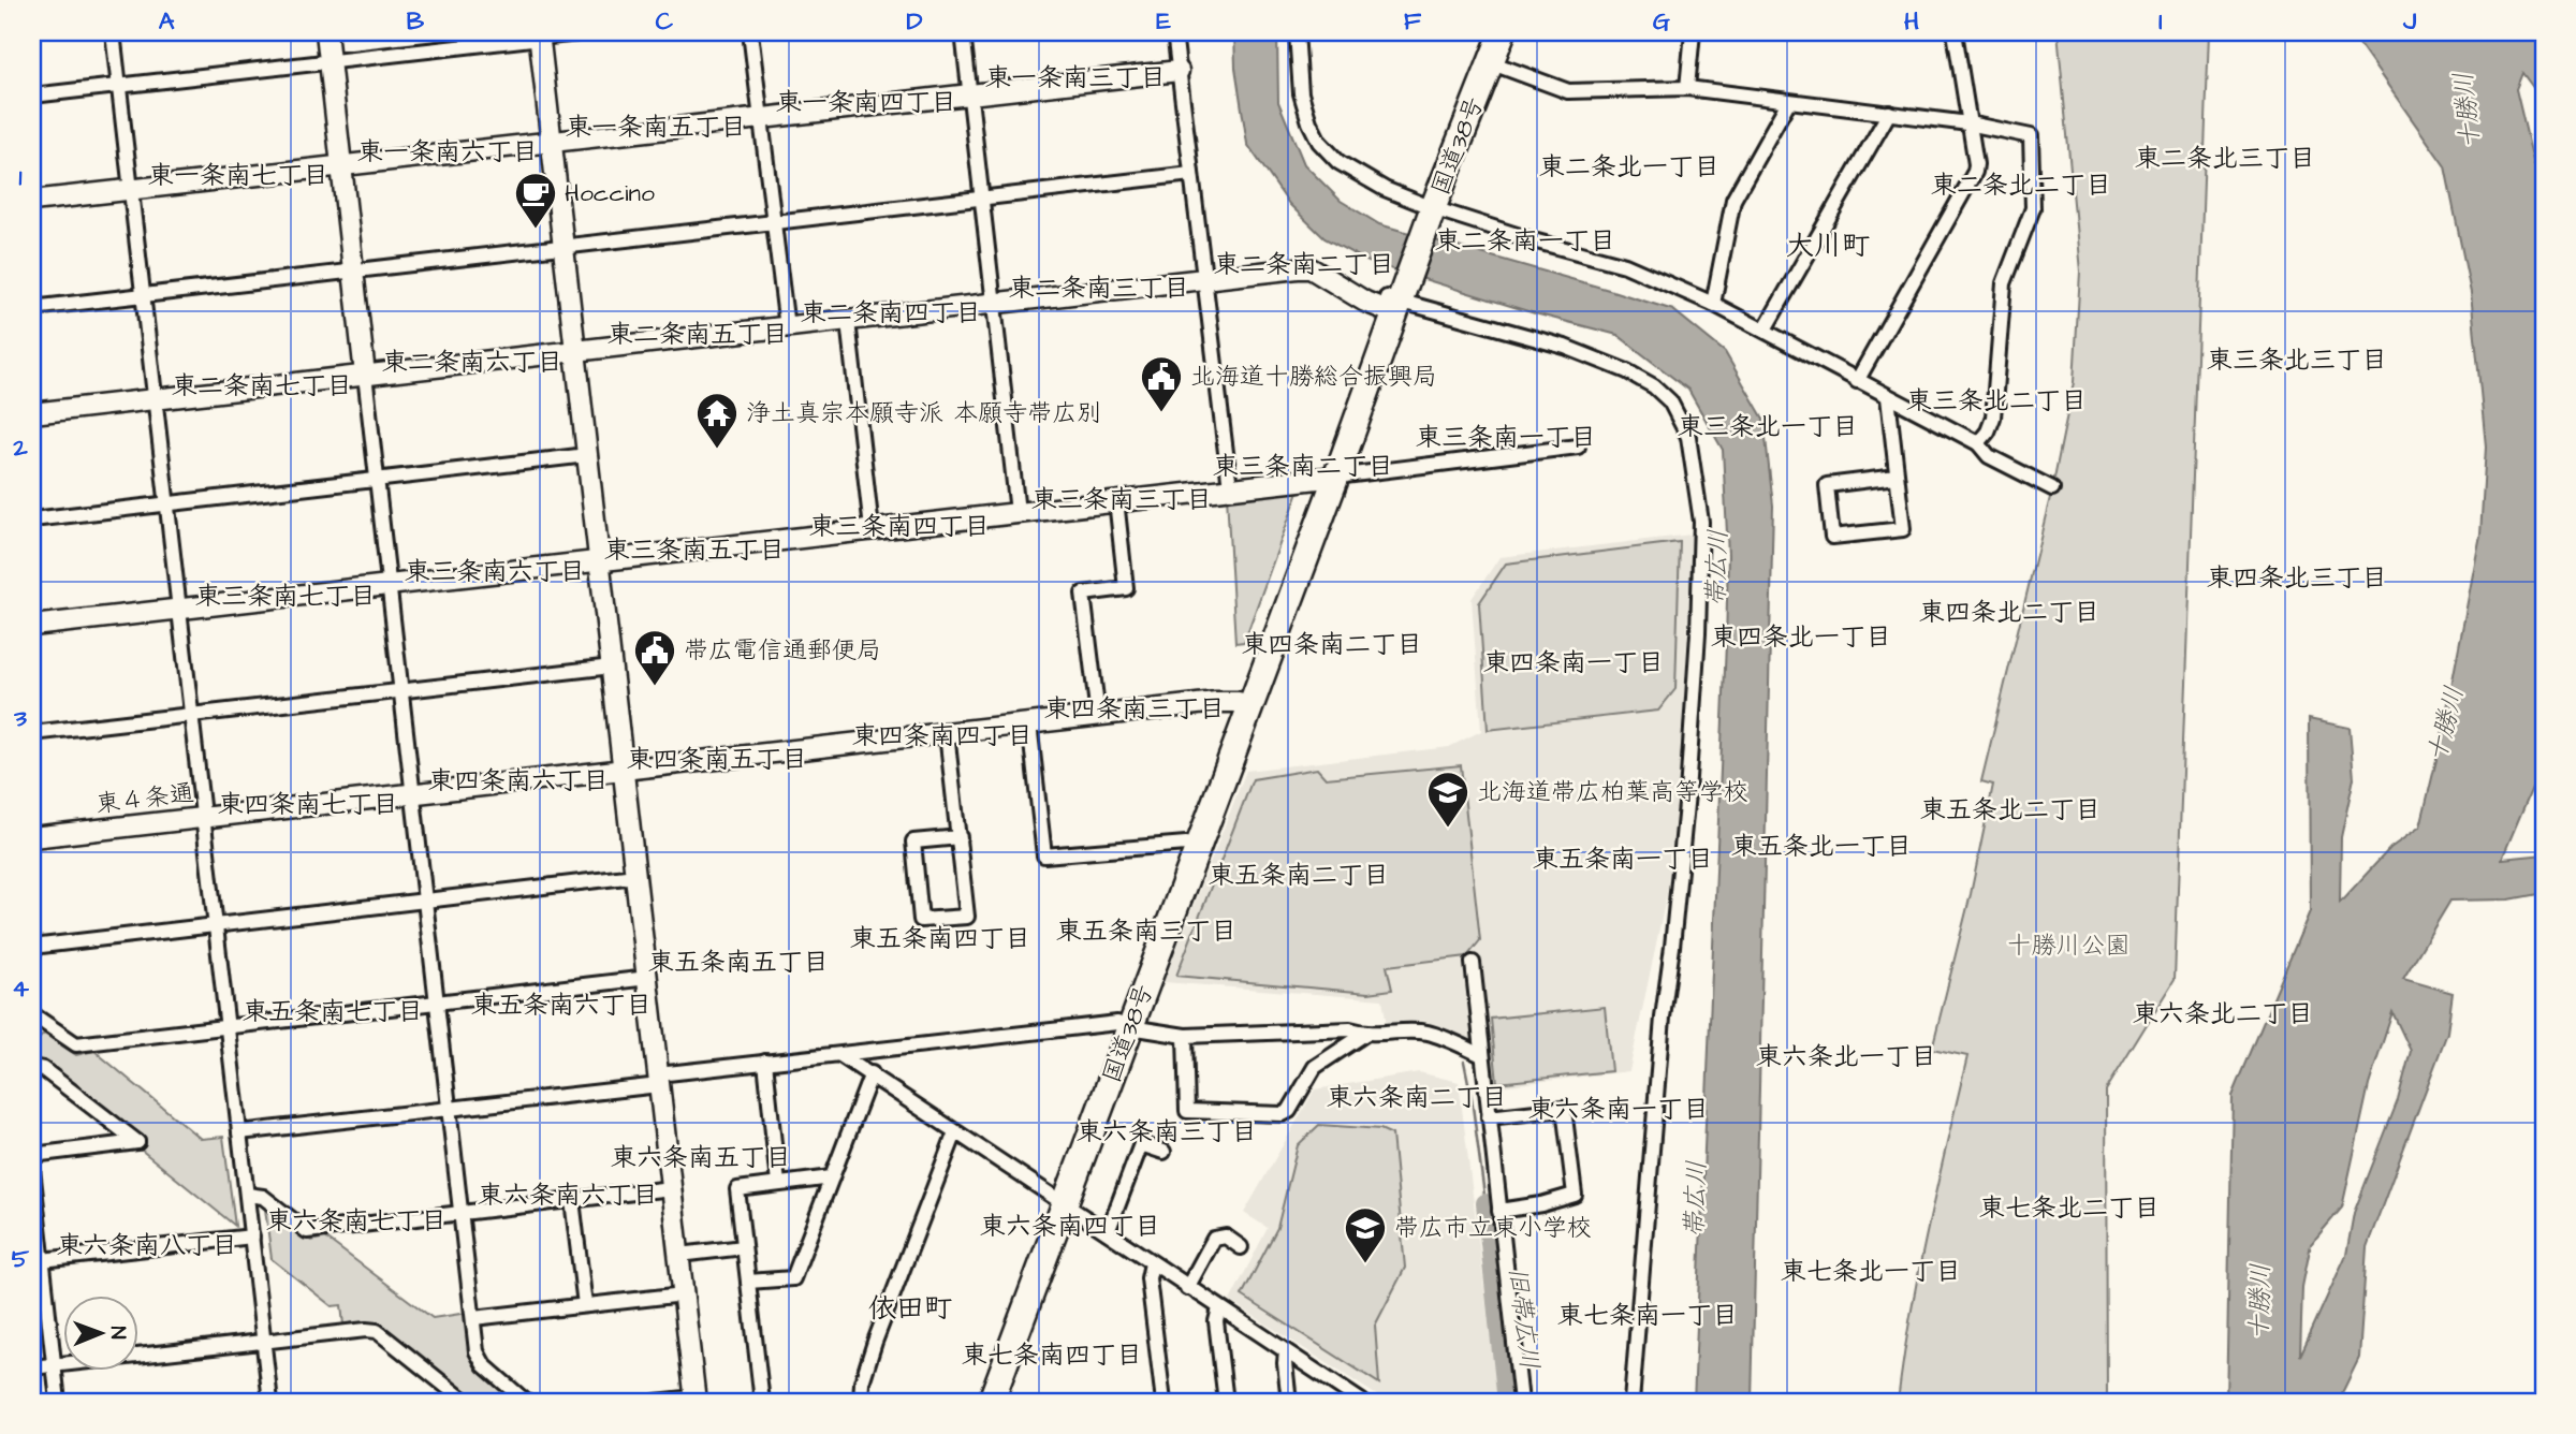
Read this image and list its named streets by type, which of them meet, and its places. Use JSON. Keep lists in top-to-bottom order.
{
  "streets": {
    "highway": ["国道38号"],
    "street": ["東４条通"]
  },
  "crossings": [
    ["国道38号", "東４条通"]
  ],
  "districts": [
    "東一条南三丁目",
    "東一条南四丁目",
    "東一条南五丁目",
    "東一条南六丁目",
    "東二条北三丁目",
    "東二条北一丁目",
    "東一条南七丁目",
    "東二条北二丁目",
    "東二条南一丁目",
    "大川町",
    "東二条南二丁目",
    "東二条南三丁目",
    "東二条南四丁目",
    "東二条南五丁目",
    "東三条北三丁目",
    "東二条南六丁目",
    "東二条南七丁目",
    "東三条北二丁目",
    "東三条北一丁目",
    "東三条南一丁目",
    "東三条南二丁目",
    "東三条南三丁目",
    "東三条南四丁目",
    "東三条南五丁目",
    "東三条南六丁目",
    "東四条北三丁目",
    "東三条南七丁目",
    "東四条北二丁目",
    "東四条北一丁目",
    "東四条南二丁目",
    "東四条南一丁目",
    "東四条南三丁目",
    "東四条南四丁目",
    "東四条南五丁目",
    "東四条南六丁目",
    "東四条南七丁目",
    "東五条北二丁目",
    "東五条北一丁目",
    "東五条南一丁目",
    "東五条南二丁目",
    "東五条南三丁目",
    "東五条南四丁目",
    "東五条南五丁目",
    "東五条南六丁目",
    "東五条南七丁目",
    "東六条北二丁目",
    "東六条北一丁目",
    "東六条南二丁目",
    "東六条南一丁目",
    "東六条南三丁目",
    "東六条南五丁目",
    "東六条南六丁目",
    "東七条北二丁目",
    "東六条南七丁目",
    "東六条南四丁目",
    "東六条南八丁目",
    "東七条北一丁目",
    "依田町",
    "東七条南一丁目",
    "東七条南四丁目"
  ],
  "water": ["十勝川", "帯広川", "旧帯広川"],
  "parks": ["十勝川公園"],
  "places": {
    "cafe": ["Hoccino"],
    "public building": ["北海道十勝総合振興局", "帯広電信通郵便局"],
    "temple": ["浄土真宗本願寺派 本願寺帯広別"],
    "school or university": ["北海道帯広柏葉高等学校", "帯広市立東小学校"]
  },
  "north": "right",
  "grid": {
    "columns": [
      "A",
      "B",
      "C",
      "D",
      "E",
      "F",
      "G",
      "H",
      "I",
      "J"
    ],
    "rows": [
      "1",
      "2",
      "3",
      "4",
      "5"
    ]
  }
}
